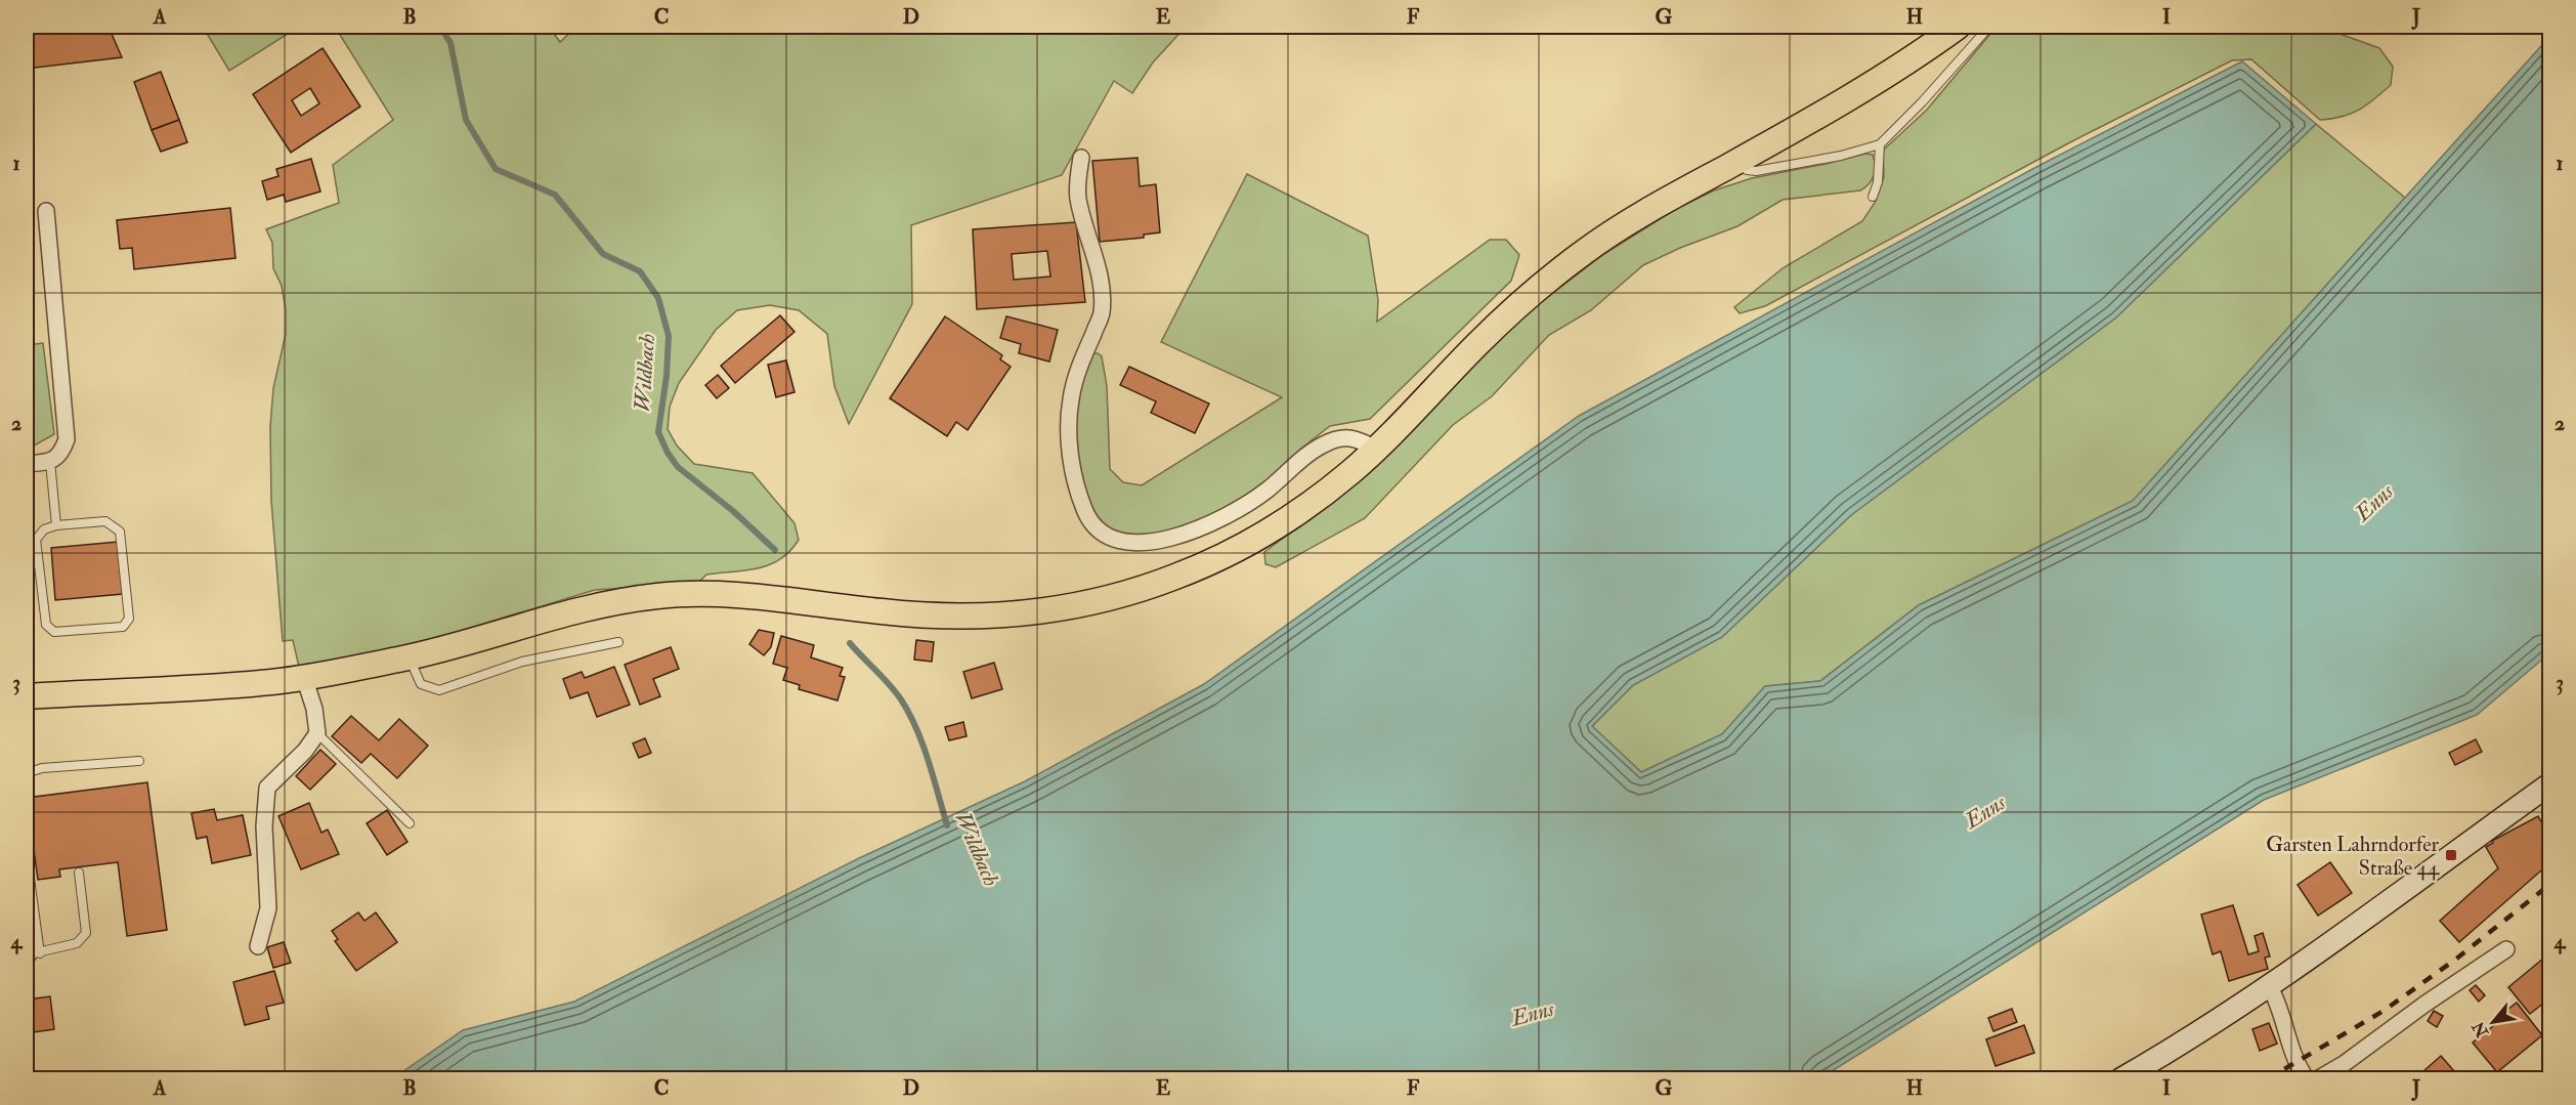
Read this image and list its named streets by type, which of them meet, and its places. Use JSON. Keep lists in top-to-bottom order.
{
  "water": ["Wildbach", "Enns"],
  "places": {
    "transit": ["Garsten Lahrndorfer Straße 44"]
  },
  "north": "bottom left",
  "grid": {
    "columns": [
      "A",
      "B",
      "C",
      "D",
      "E",
      "F",
      "G",
      "H",
      "I",
      "J"
    ],
    "rows": [
      "1",
      "2",
      "3",
      "4"
    ]
  }
}
